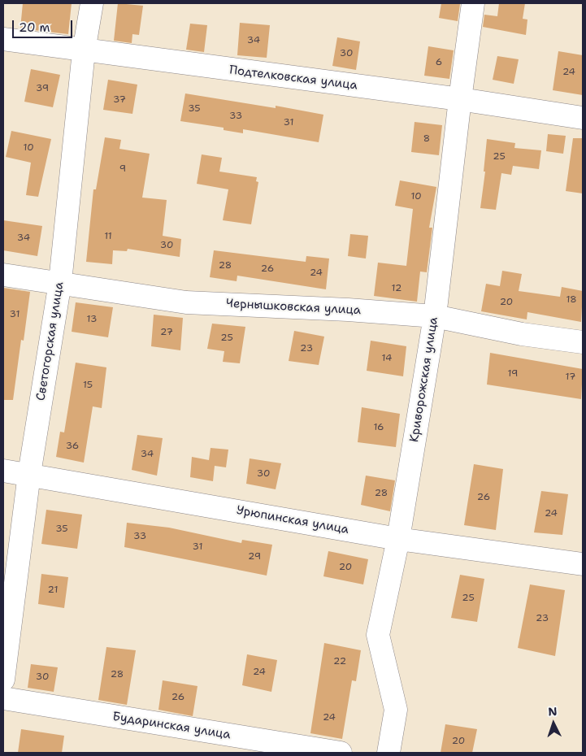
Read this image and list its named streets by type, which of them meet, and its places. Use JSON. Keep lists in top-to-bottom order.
{
  "streets": {
    "street": [
      "Подтелковская улица",
      "Чернышковская улица",
      "Светогорская улица",
      "Криворожская улица",
      "Урюпинская улица",
      "Бударинская улица"
    ]
  },
  "crossings": [
    ["Подтелковская улица", "Светогорская улица"],
    ["Подтелковская улица", "Криворожская улица"],
    ["Чернышковская улица", "Светогорская улица"],
    ["Чернышковская улица", "Криворожская улица"],
    ["Светогорская улица", "Урюпинская улица"],
    ["Криворожская улица", "Урюпинская улица"]
  ],
  "house_numbers": [
    "34",
    "30",
    "6",
    "24",
    "39",
    "37",
    "35",
    "33",
    "31",
    "8",
    "10",
    "25",
    "9",
    "10",
    "11",
    "34",
    "30",
    "28",
    "26",
    "24",
    "12",
    "18",
    "20",
    "31",
    "13",
    "27",
    "25",
    "23",
    "14",
    "19",
    "17",
    "15",
    "16",
    "36",
    "34",
    "30",
    "28",
    "26",
    "24",
    "35",
    "33",
    "31",
    "29",
    "20",
    "21",
    "25",
    "23",
    "22",
    "24",
    "28",
    "30",
    "26",
    "24",
    "20"
  ],
  "scale_bar": "20 m",
  "north": "top"
}
